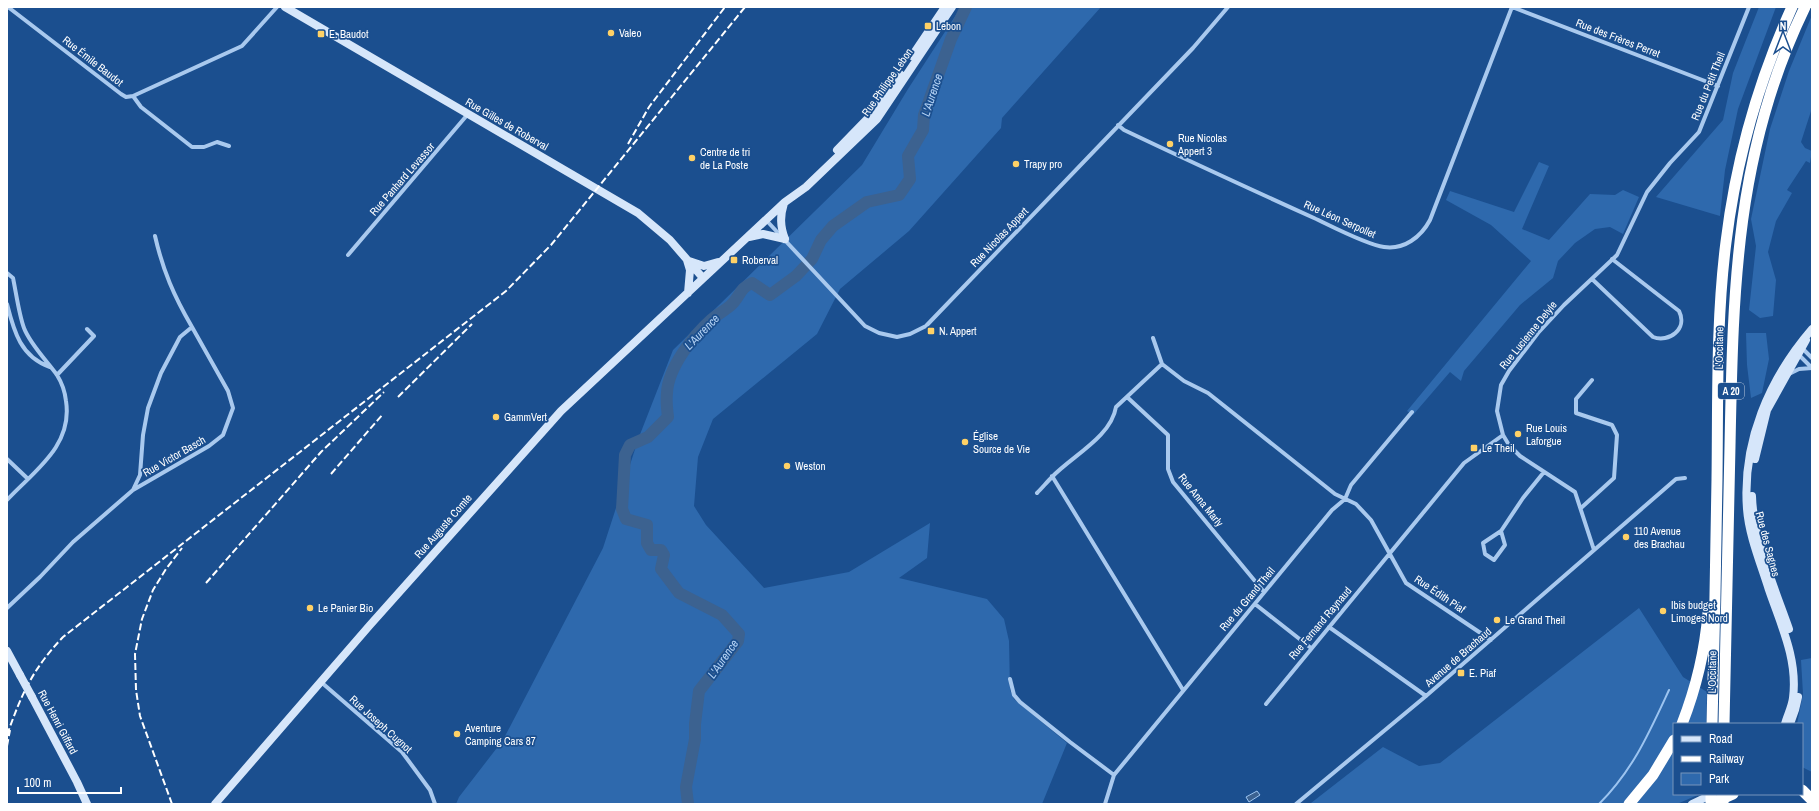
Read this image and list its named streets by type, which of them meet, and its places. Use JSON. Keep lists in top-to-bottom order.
{
  "streets": {
    "highway": ["L'Occitane", "A 20"],
    "street": [
      "Rue des Frères Perret",
      "Rue Émile Baudot",
      "Rue Philippe Lebon",
      "Rue du Petit Theil",
      "Rue Gilles de Roberval",
      "Rue Panhard Levassor",
      "Rue Léon Serpollet",
      "Rue Nicolas Appert",
      "Rue Lucienne Delyle",
      "Rue Victor Basch",
      "Rue Anna Marly",
      "Rue Auguste Comte",
      "Rue des Sagnes",
      "Rue Édith Piaf",
      "Rue du Grand Theil",
      "Rue Fernand Raynaud",
      "Avenue de Brachaud",
      "Rue Henri Giffard",
      "Rue Joseph Cugnot"
    ]
  },
  "crossings": [
    ["Rue des Frères Perret", "Rue du Petit Theil"],
    ["Rue des Frères Perret", "Rue Léon Serpollet"],
    ["Rue Philippe Lebon", "Rue Gilles de Roberval"],
    ["Rue Philippe Lebon", "Rue Nicolas Appert"],
    ["Rue Philippe Lebon", "Rue Auguste Comte"],
    ["Rue du Petit Theil", "Rue Lucienne Delyle"],
    ["Rue Gilles de Roberval", "Rue Panhard Levassor"],
    ["Rue Gilles de Roberval", "Rue Auguste Comte"],
    ["Rue Léon Serpollet", "Rue Nicolas Appert"],
    ["Rue Anna Marly", "Rue du Grand Theil"],
    ["Rue Auguste Comte", "Rue Joseph Cugnot"],
    ["Rue Édith Piaf", "Rue du Grand Theil"],
    ["Rue Édith Piaf", "Rue Fernand Raynaud"],
    ["Rue Édith Piaf", "Avenue de Brachaud"]
  ],
  "water": ["L'Aurence"],
  "places": {
    "transit": [
      "Lebon",
      "E. Baudot",
      "Roberval",
      "N. Appert",
      "Le Theil",
      "E. Piaf"
    ],
    "other": [
      "Valeo",
      "Rue Nicolas Appert 3",
      "Centre de tri de La Poste",
      "Trapy pro",
      "GammVert",
      "Rue Louis Laforgue",
      "Église Source de Vie",
      "Weston",
      "110 Avenue des Brachau",
      "Le Panier Bio",
      "Ibis budget Limoges Nord",
      "Le Grand Theil",
      "Aventure Camping Cars 87"
    ]
  },
  "legend": ["Road", "Railway", "Park"],
  "scale_bar": "100 m",
  "north": "top"
}
